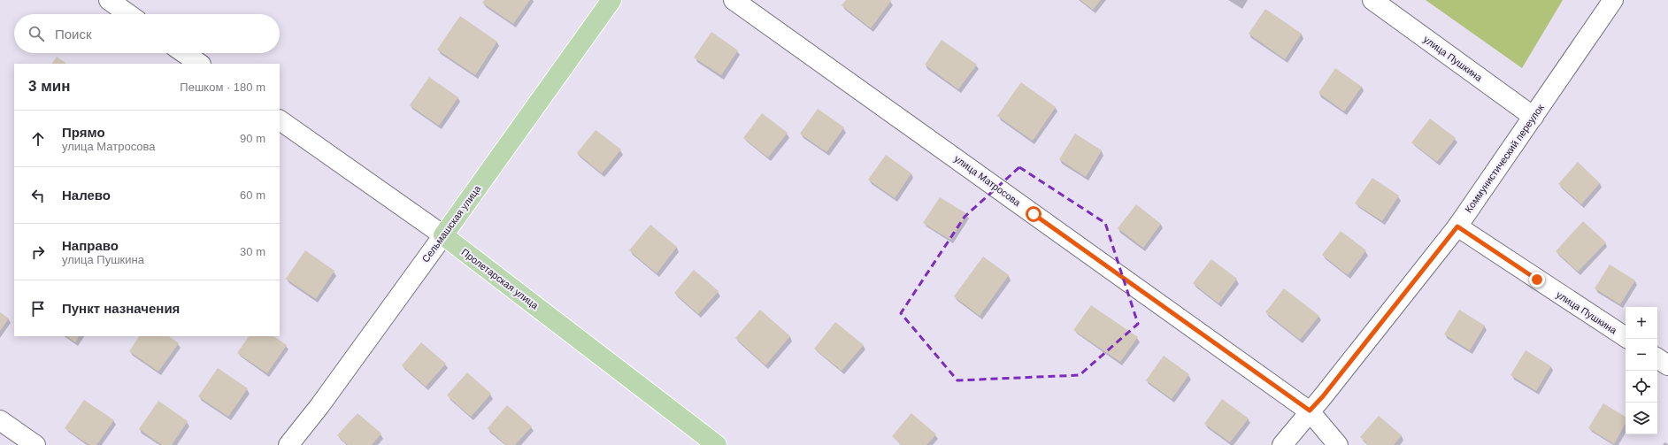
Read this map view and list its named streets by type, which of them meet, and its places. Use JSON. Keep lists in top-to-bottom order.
{
  "streets": {
    "main road": ["Сельмашская улица", "Пролетарская улица"],
    "street": ["улица Пушкина", "Коммунистический переулок", "улица Матросова"]
  },
  "crossings": [
    ["улица Пушкина", "Коммунистический переулок"],
    ["Коммунистический переулок", "улица Матросова"],
    ["Сельмашская улица", "Пролетарская улица"]
  ],
  "page": {
    "search": "Поиск",
    "heading": ["3 мин", "Пешком · 180 m"],
    "list": [
      ["Прямо", "улица Матросова", "90 m"],
      ["Налево", "60 m"],
      ["Направо", "улица Пушкина", "30 m"],
      "Пункт назначения"
    ],
    "map_buttons": ["+", "−"]
  }
}
